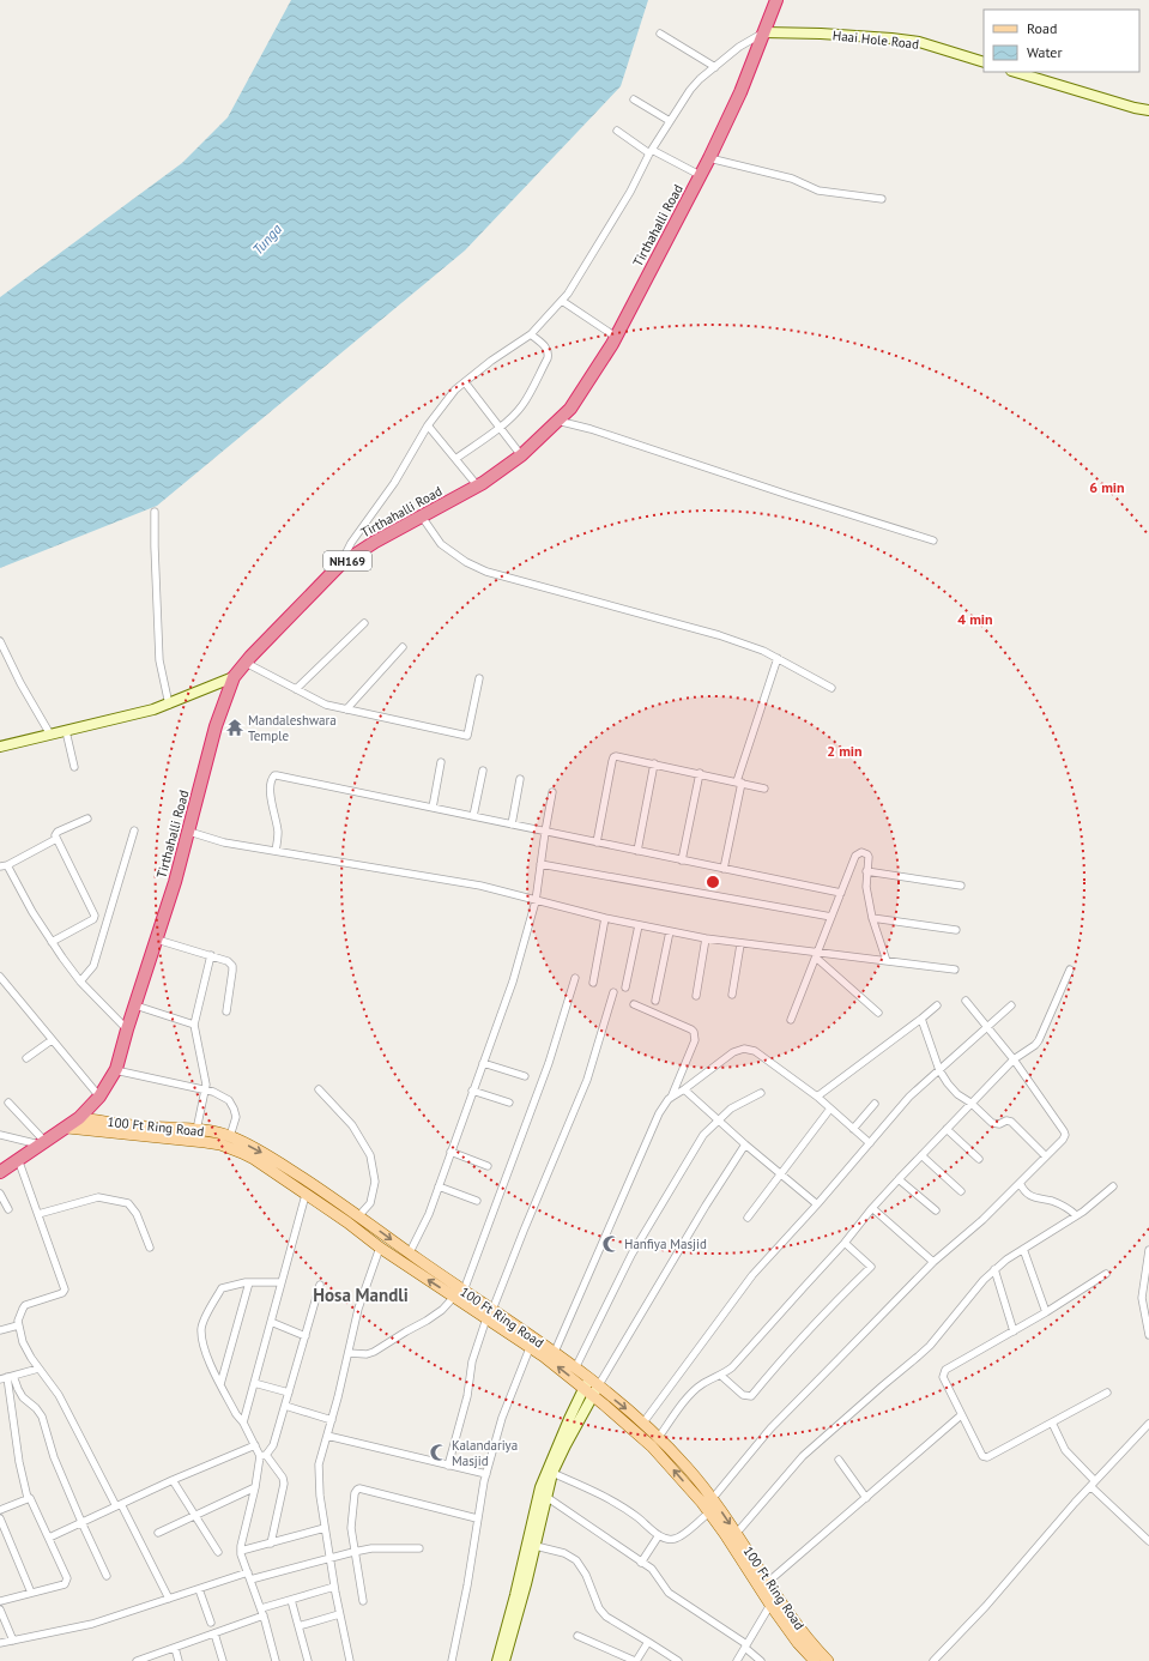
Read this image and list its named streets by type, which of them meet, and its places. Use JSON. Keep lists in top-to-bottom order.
{
  "streets": {
    "highway": ["Tirthahalli Road", "NH169"],
    "main road": ["100 Ft Ring Road"],
    "street": ["Haai Hole Road"]
  },
  "crossings": [
    ["Haai Hole Road", "Tirthahalli Road"],
    ["Tirthahalli Road", "100 Ft Ring Road"]
  ],
  "districts": ["Hosa Mandli"],
  "water": ["Tunga"],
  "places": {
    "temple": ["Mandaleshwara Temple"],
    "mosque": ["Hanfiya Masjid", "Kalandariya Masjid"]
  },
  "legend": ["Road", "Water"],
  "rings": ["6 min", "4 min", "2 min"]
}
